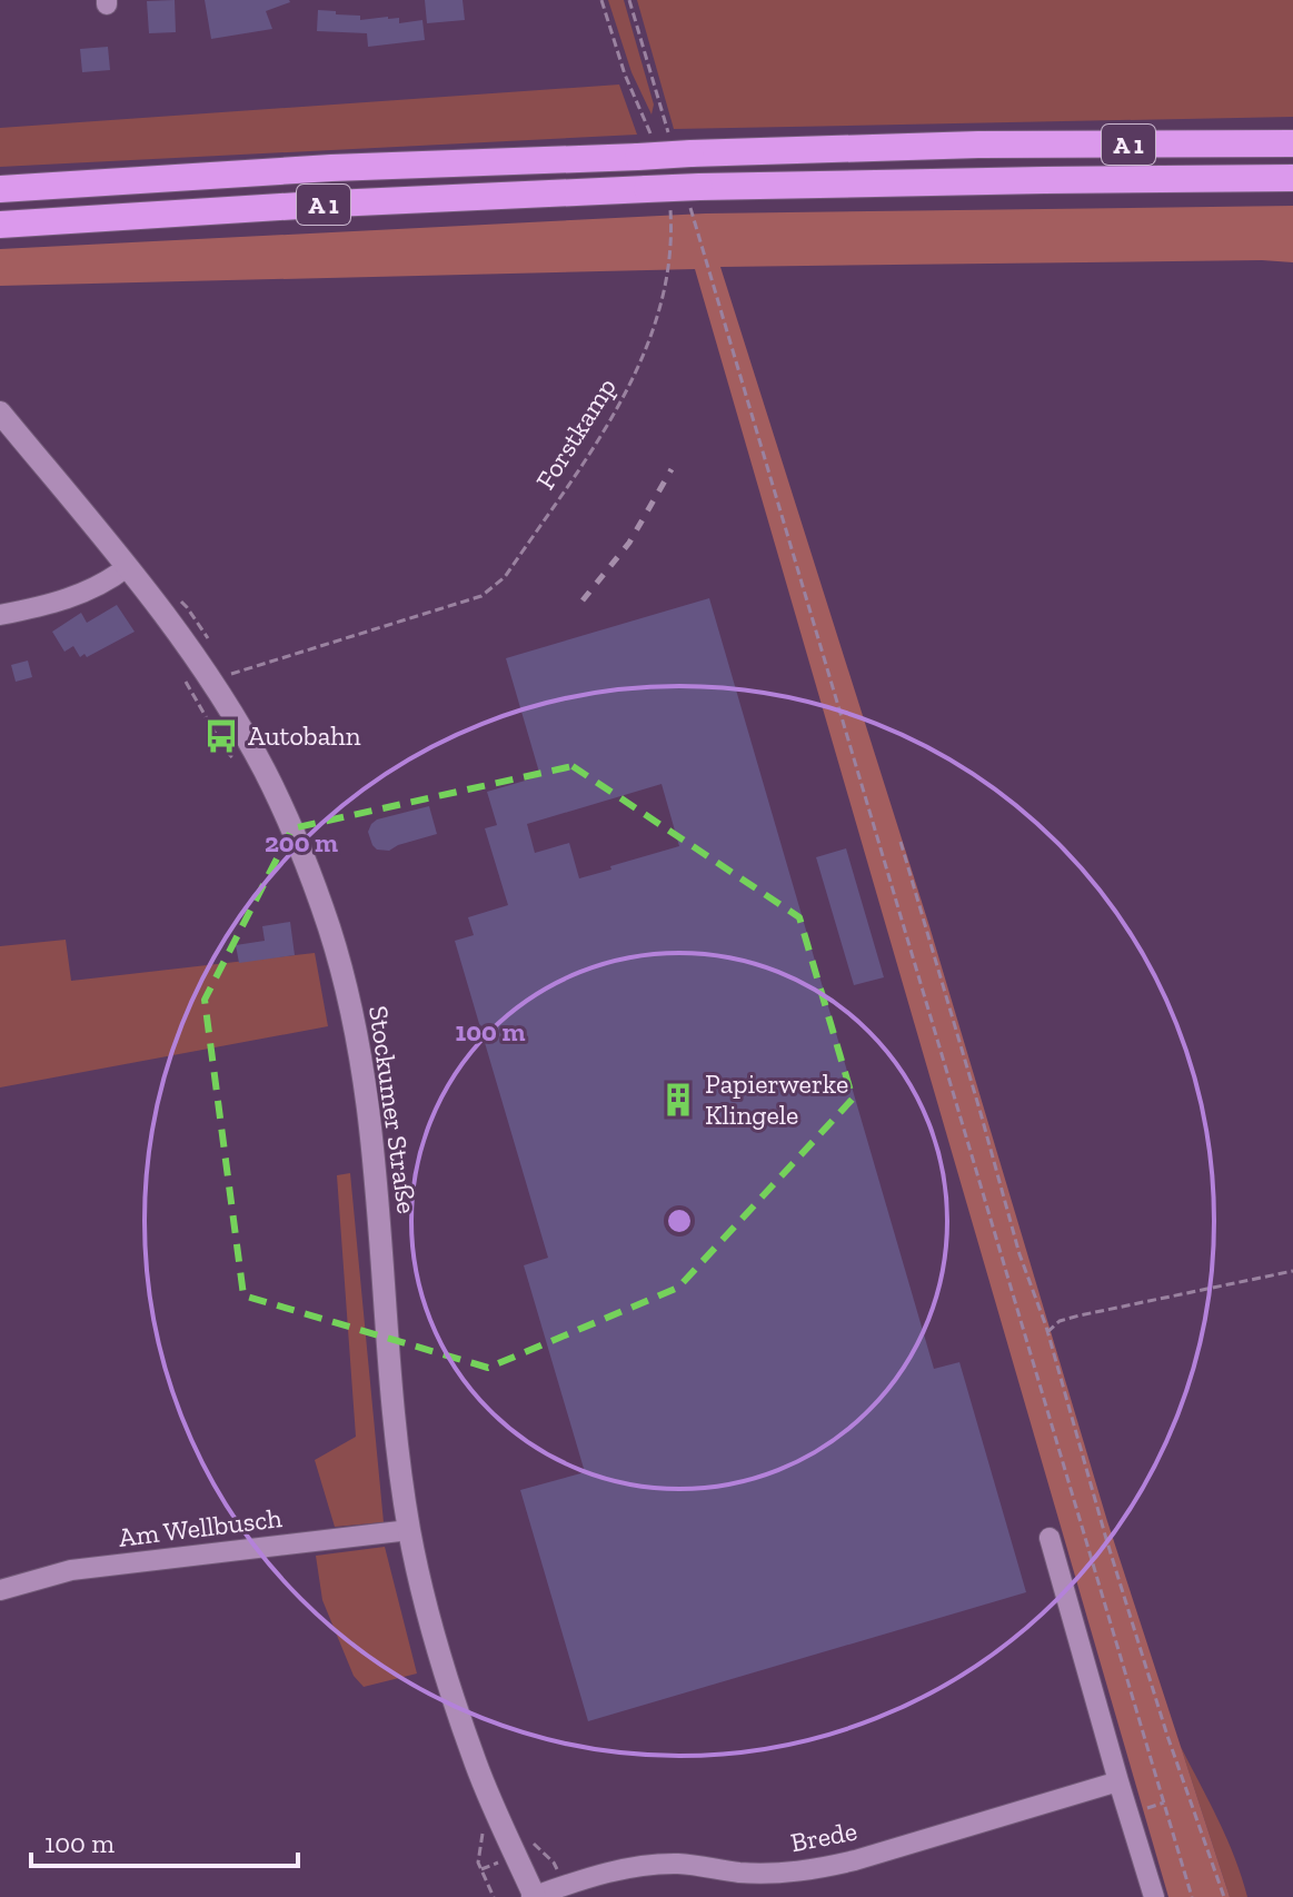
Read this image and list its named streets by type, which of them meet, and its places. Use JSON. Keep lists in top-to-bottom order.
{
  "streets": {
    "highway": ["A 1"],
    "main road": ["Stockumer Straße"],
    "street": ["Am Wellbusch", "Brede"],
    "path": ["Forstkamp"]
  },
  "crossings": [
    ["A 1", "Forstkamp"],
    ["Forstkamp", "Stockumer Straße"],
    ["Stockumer Straße", "Am Wellbusch"],
    ["Stockumer Straße", "Brede"]
  ],
  "places": {
    "bus stop": ["Autobahn"],
    "building": ["Papierwerke Klingele"]
  },
  "scale_bar": "100 m",
  "rings": ["200 m", "100 m"]
}
